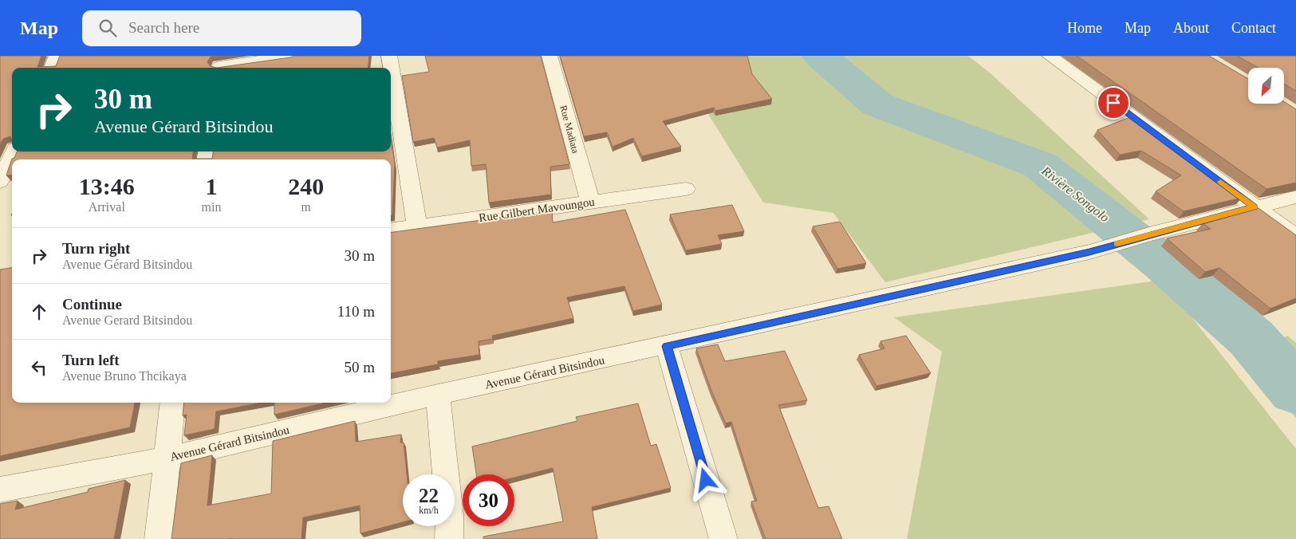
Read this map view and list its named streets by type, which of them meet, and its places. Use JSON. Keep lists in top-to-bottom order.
{
  "streets": {
    "street": ["Rue Madiata", "Rue Gilbert Mavoungou", "Avenue Gérard Bitsindou"]
  },
  "crossings": [
    ["Rue Madiata", "Rue Gilbert Mavoungou"]
  ],
  "water": ["Rivière Songolo"],
  "north": "bottom left",
  "page": {
    "header": "Map",
    "search": "Search here",
    "nav": [
      "Home",
      "Map",
      "About",
      "Contact"
    ],
    "turn": ["30 m", "Avenue Gérard Bitsindou"],
    "eta": [
      "13:46",
      "Arrival",
      "1",
      "min",
      "240",
      "m"
    ],
    "list": [
      {
        "name": "Turn right",
        "note": "Avenue Gérard Bitsindou",
        "value": "30 m"
      },
      {
        "name": "Continue",
        "note": "Avenue Gerard Bitsindou",
        "value": "110 m"
      },
      {
        "name": "Turn left",
        "note": "Avenue Bruno Thcikaya",
        "value": "50 m"
      }
    ],
    "speed": "22 km/h",
    "limit": "30"
  }
}
